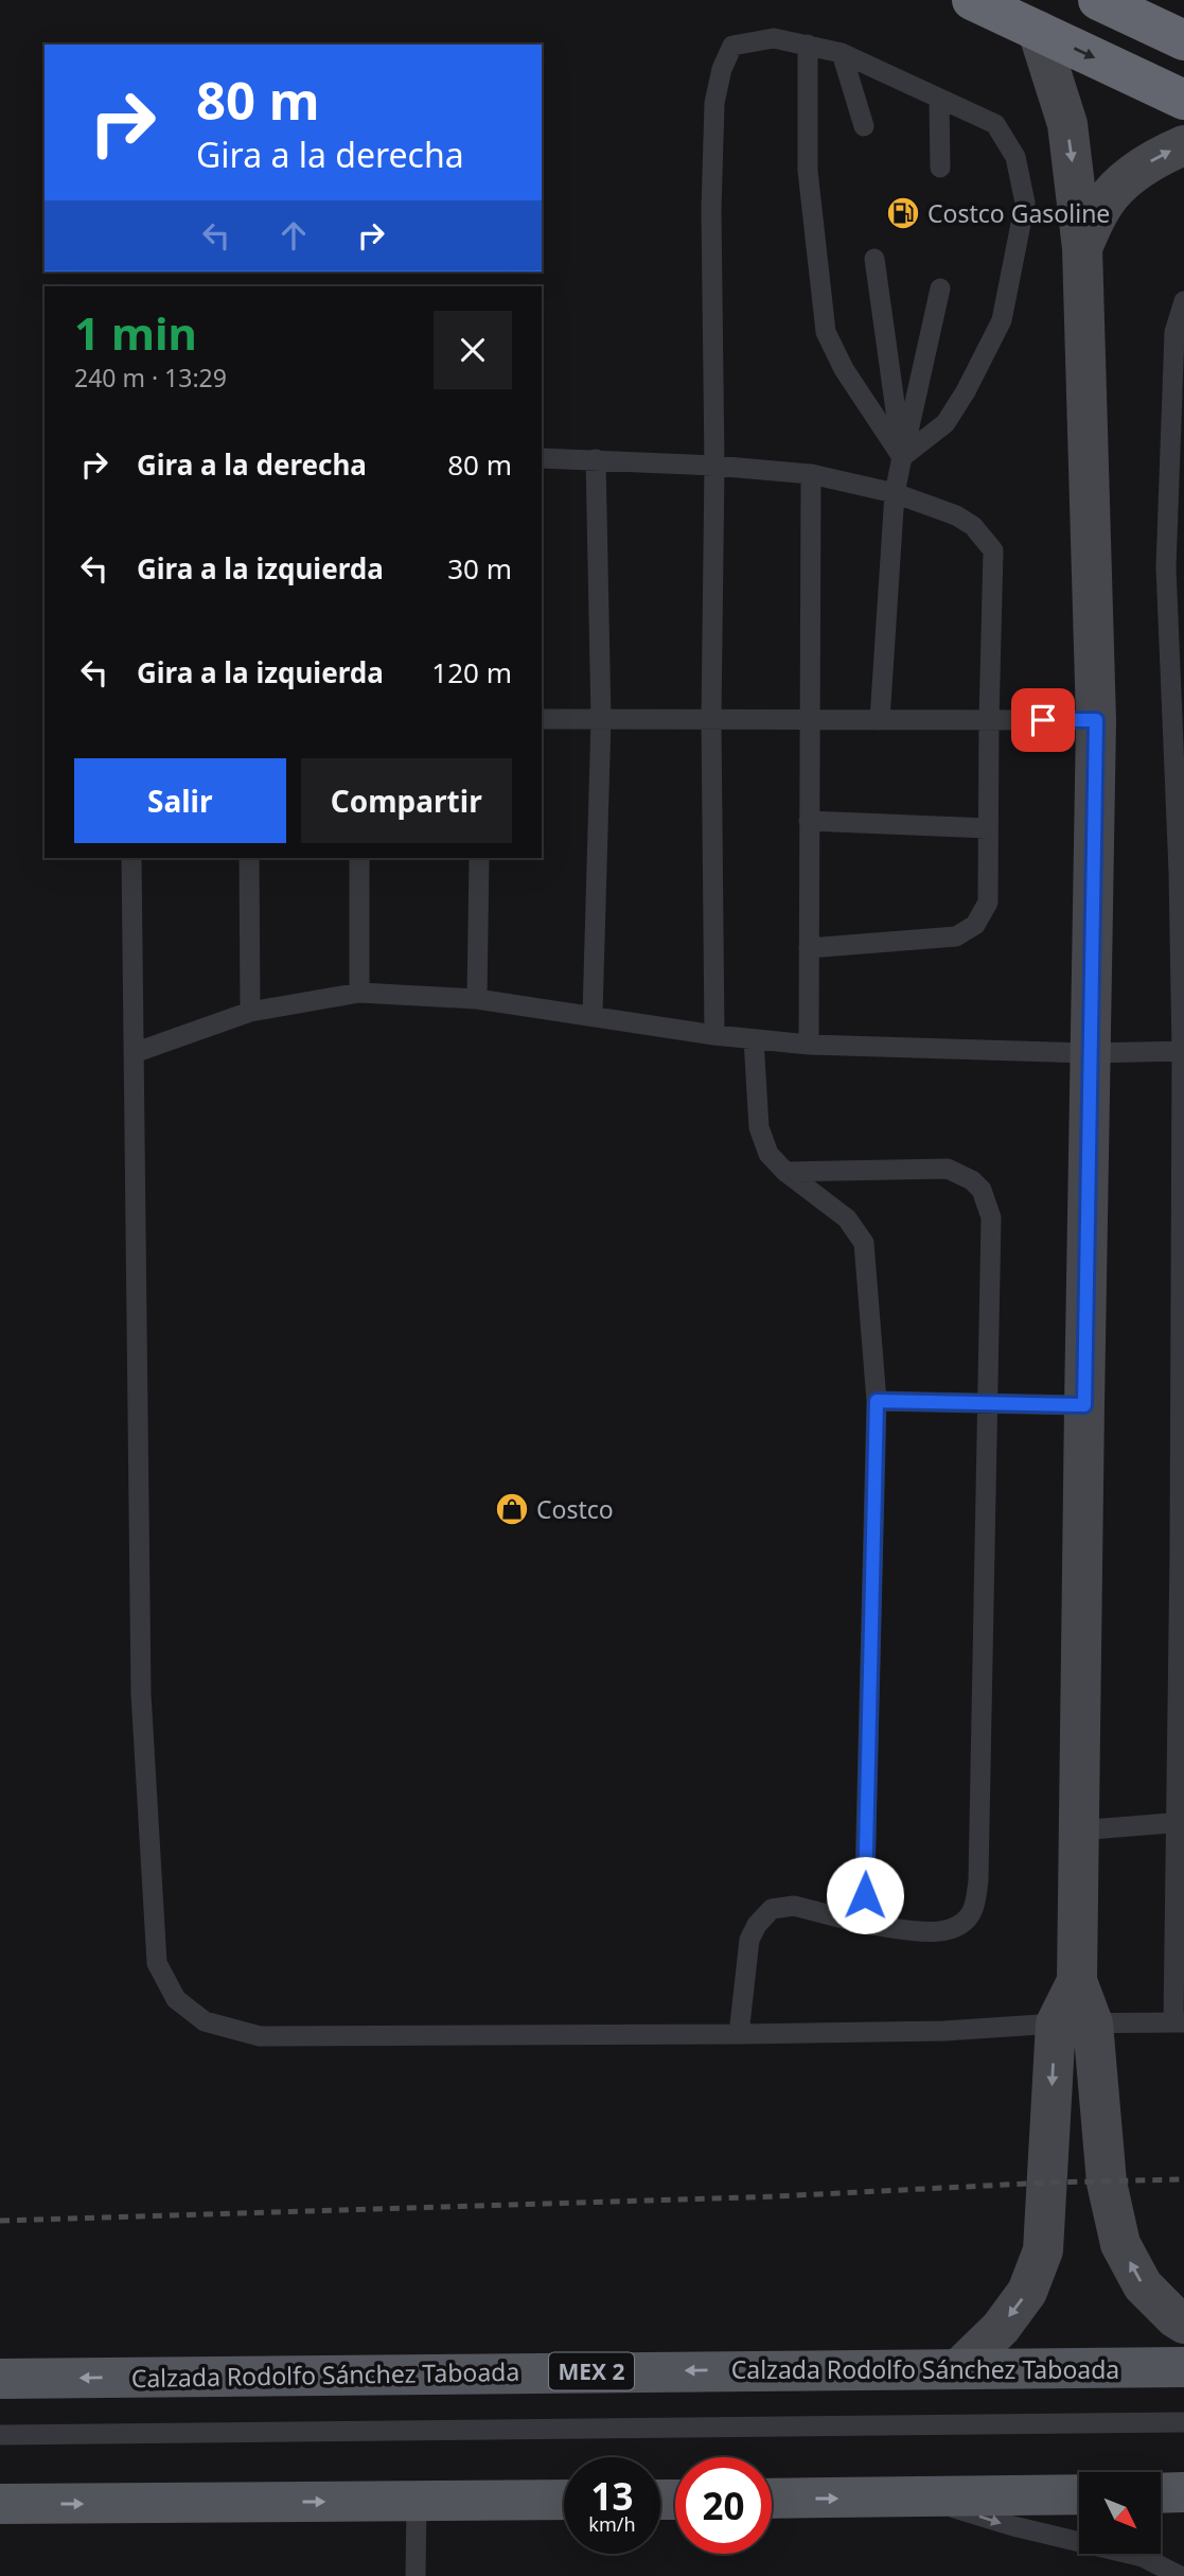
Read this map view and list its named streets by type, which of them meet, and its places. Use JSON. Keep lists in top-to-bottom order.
{
  "streets": {
    "main road": ["Calzada Rodolfo Sánchez Taboada", "MEX 2"]
  },
  "places": {
    "fuel station": ["Costco Gasoline"],
    "shop": ["Costco"]
  },
  "north": "bottom right",
  "page": {
    "turn": ["80 m", "Gira a la derecha"],
    "heading": ["1 min", "240 m · 13:29"],
    "list": [
      {
        "name": "Gira a la derecha",
        "value": "80 m"
      },
      {
        "name": "Gira a la izquierda",
        "value": "30 m"
      },
      {
        "name": "Gira a la izquierda",
        "value": "120 m"
      }
    ],
    "buttons": ["Salir", "Compartir"],
    "speed": "13 km/h",
    "limit": "20"
  }
}
